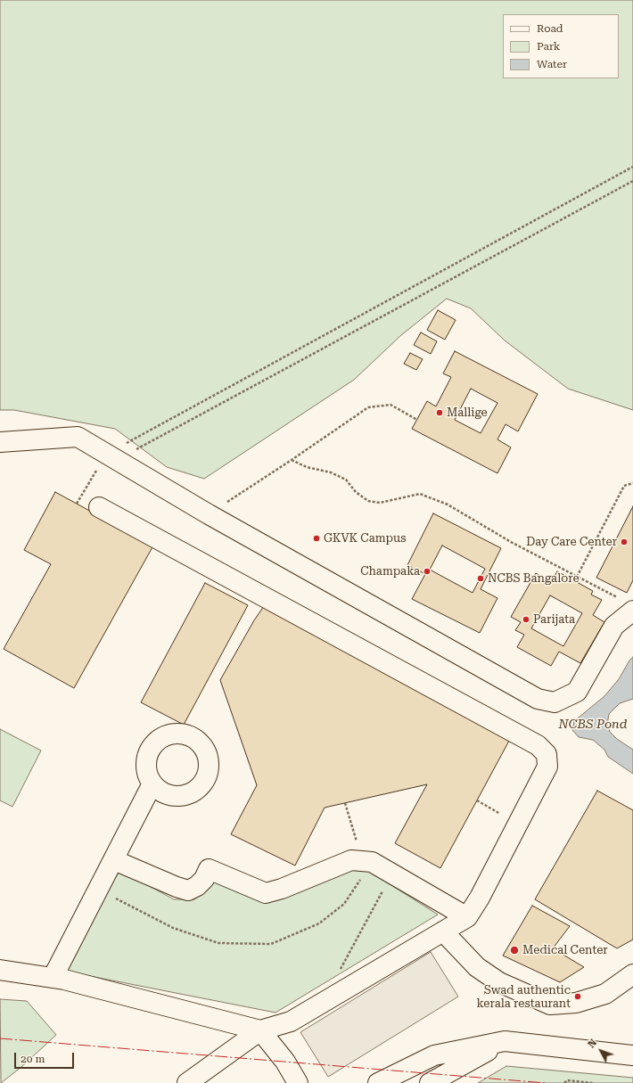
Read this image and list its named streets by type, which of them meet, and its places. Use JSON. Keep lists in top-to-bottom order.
{
  "water": ["NCBS Pond"],
  "places": [
    "Mallige",
    "GKVK Campus",
    "Day Care Center",
    "Champaka",
    "NCBS Bangalore",
    "Parijata",
    "Medical Center",
    "Swad authentic kerala restaurant"
  ],
  "legend": ["Road", "Park", "Water"],
  "scale_bar": "20 m",
  "north": "top left"
}
